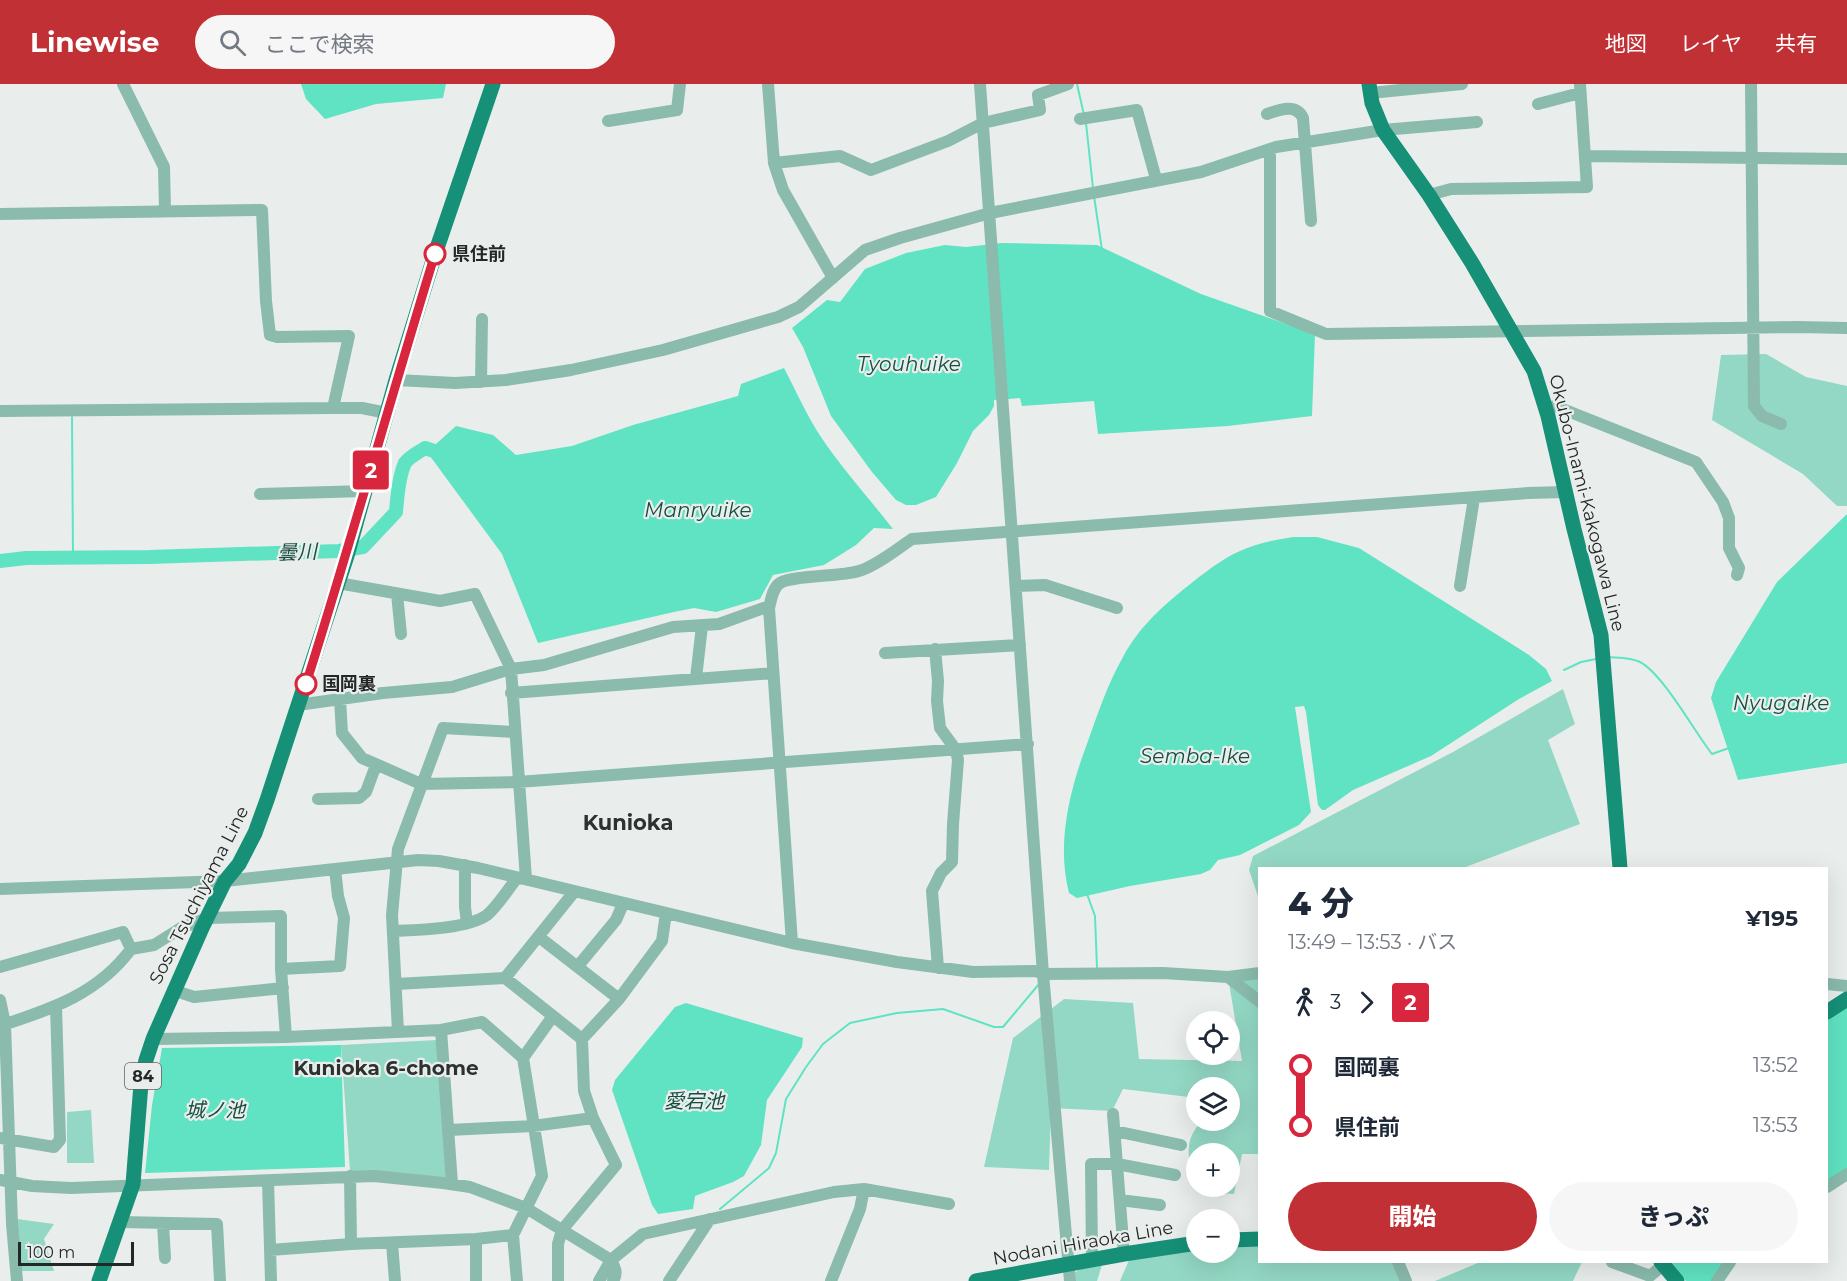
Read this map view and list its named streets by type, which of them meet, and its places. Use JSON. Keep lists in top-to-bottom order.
{
  "streets": {
    "main road": [
      "Okubo-Inami-Kakogawa Line",
      "Sosa Tsuchiyama Line",
      "84",
      "Nodani Hiraoka Line"
    ]
  },
  "districts": ["Kunioka", "Kunioka 6-chome"],
  "water": [
    "Tyouhuike",
    "Manryuike",
    "曇川",
    "Nyugaike",
    "Semba-Ike",
    "愛宕池",
    "城ノ池"
  ],
  "places": ["県住前", "国岡裏"],
  "lines": ["bus line 2"],
  "scale_bar": "100 m",
  "page": {
    "header": "Linewise",
    "search": "ここで検索",
    "nav": ["地図", "レイヤ", "共有"],
    "on_map": "2",
    "heading": ["4 分", "13:49 – 13:53 · バス", "¥195"],
    "legs": ["3", "2"],
    "map_buttons": ["+", "−"],
    "list": [
      {
        "name": "国岡裏",
        "value": "13:52"
      },
      {
        "name": "県住前",
        "value": "13:53"
      }
    ],
    "buttons": ["開始", "きっぷ"],
    "scale": "100 m"
  }
}
